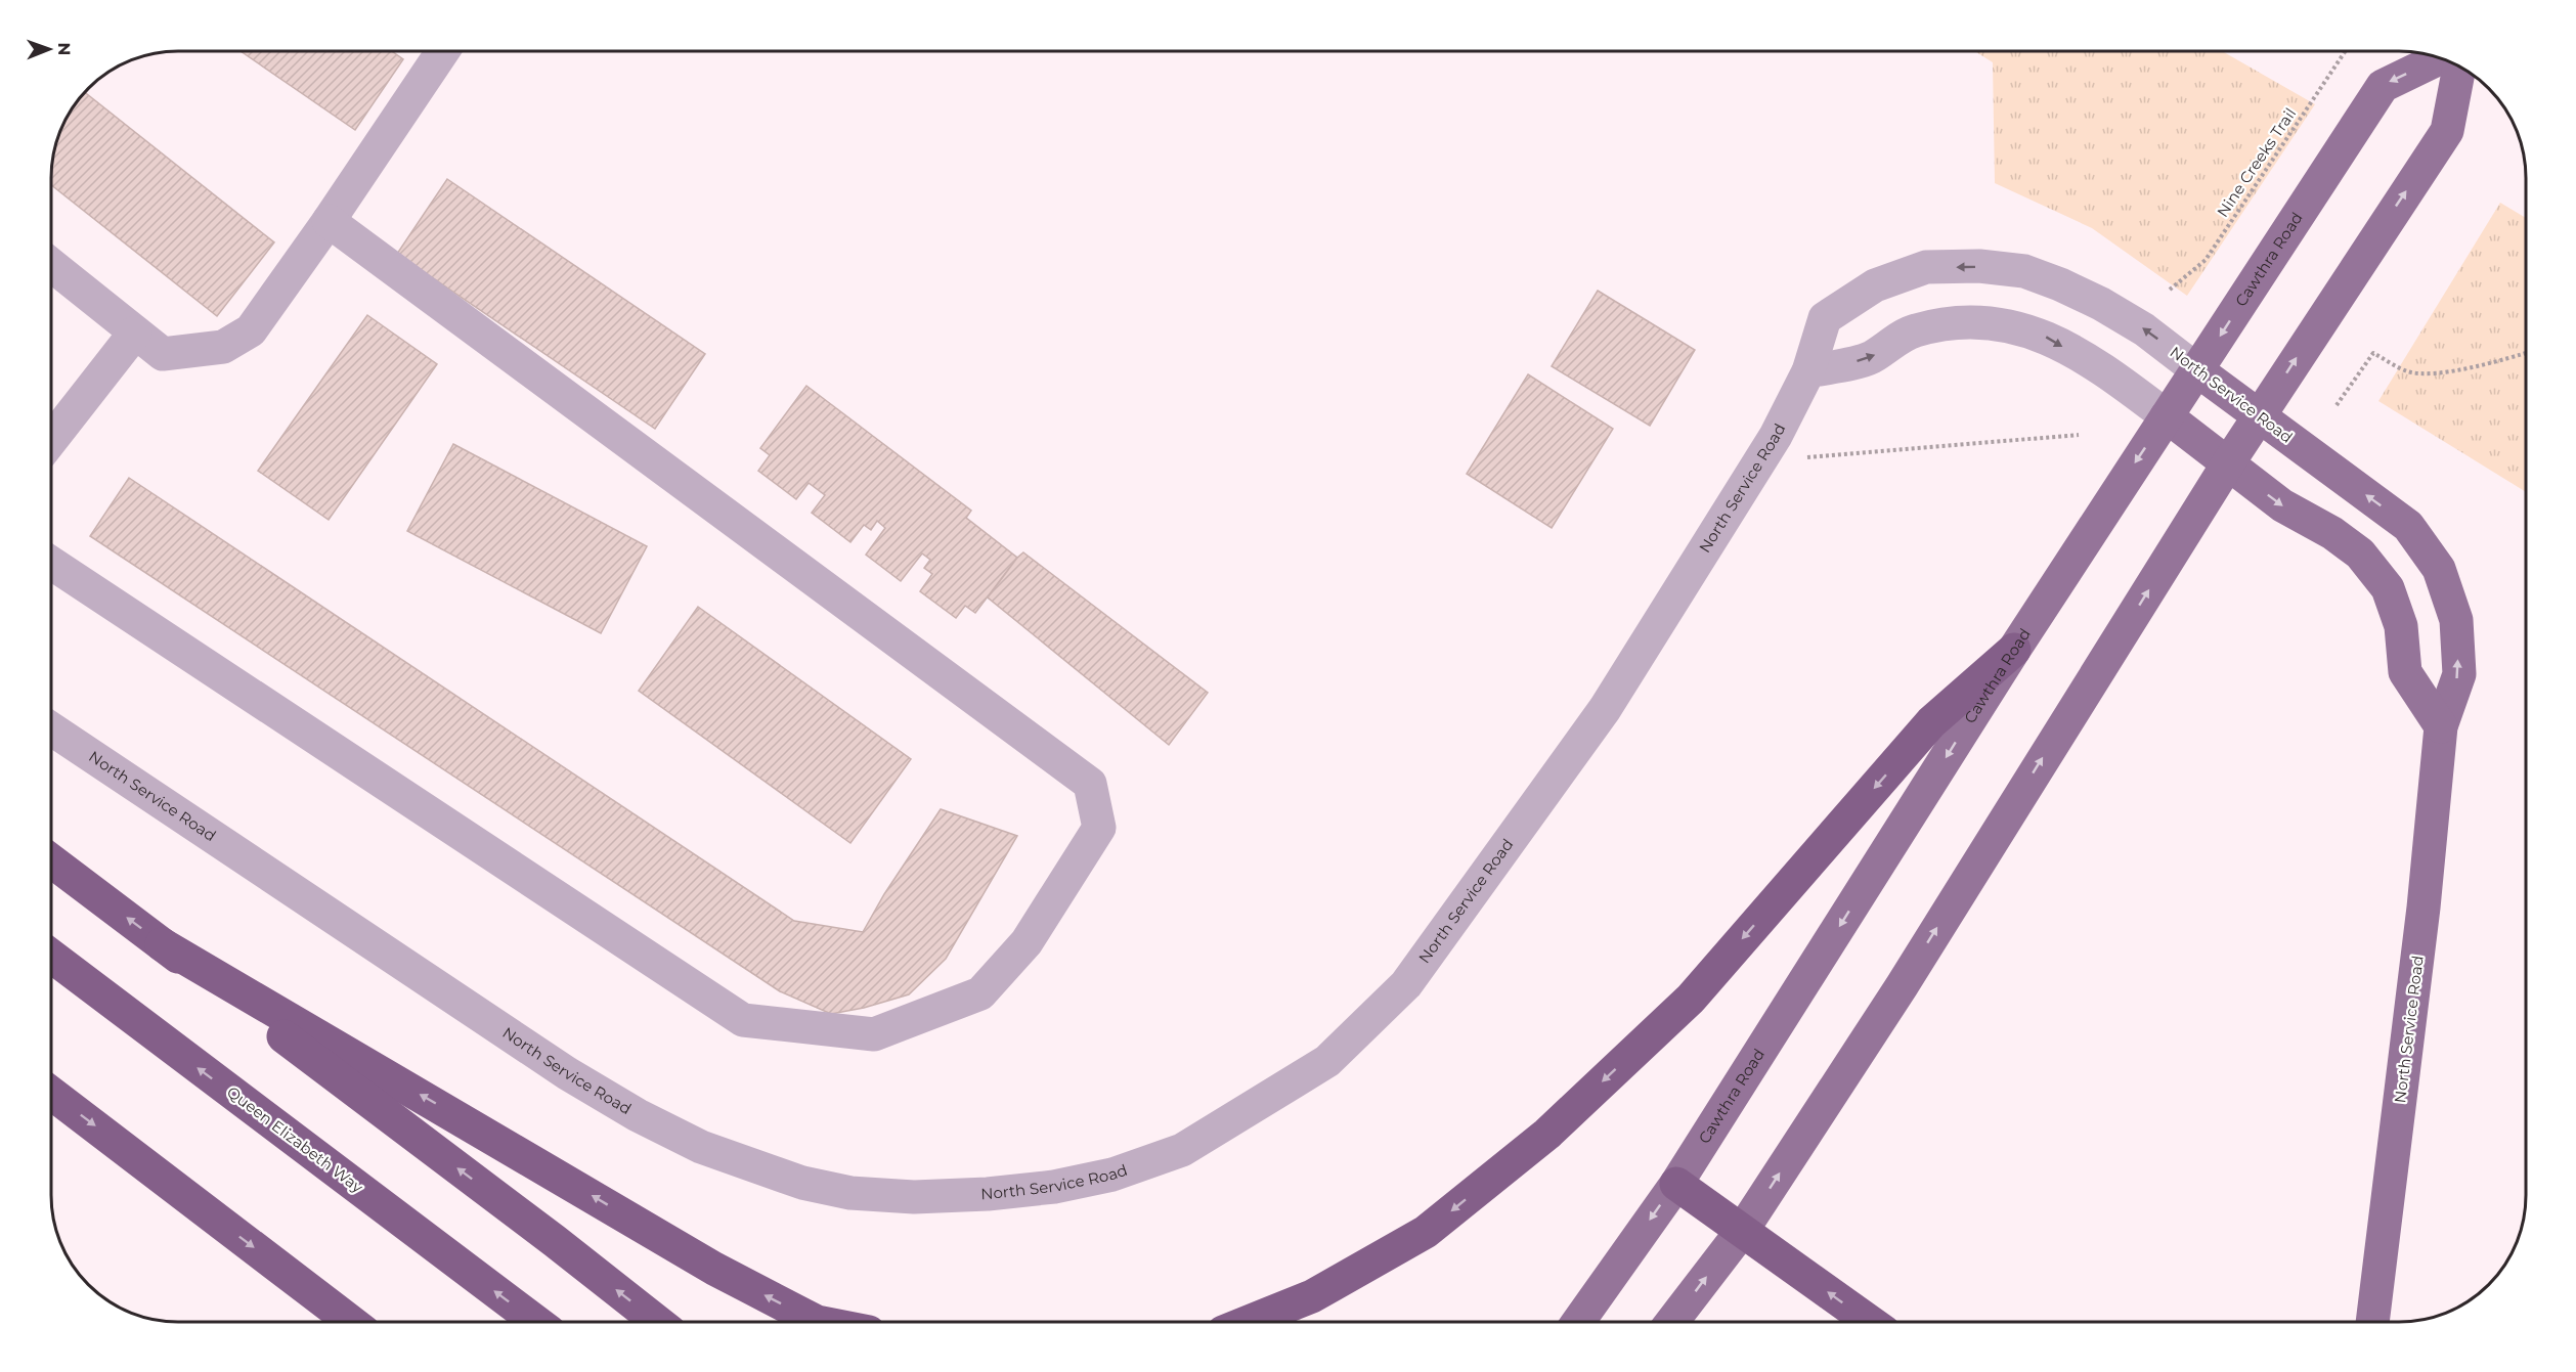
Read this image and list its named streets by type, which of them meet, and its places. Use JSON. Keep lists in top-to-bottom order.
{
  "streets": {
    "highway": ["Queen Elizabeth Way"],
    "main road": ["Cawthra Road", "North Service Road"],
    "path": ["Nine Creeks Trail"]
  },
  "crossings": [
    ["Cawthra Road", "North Service Road"]
  ],
  "north": "right"
}
